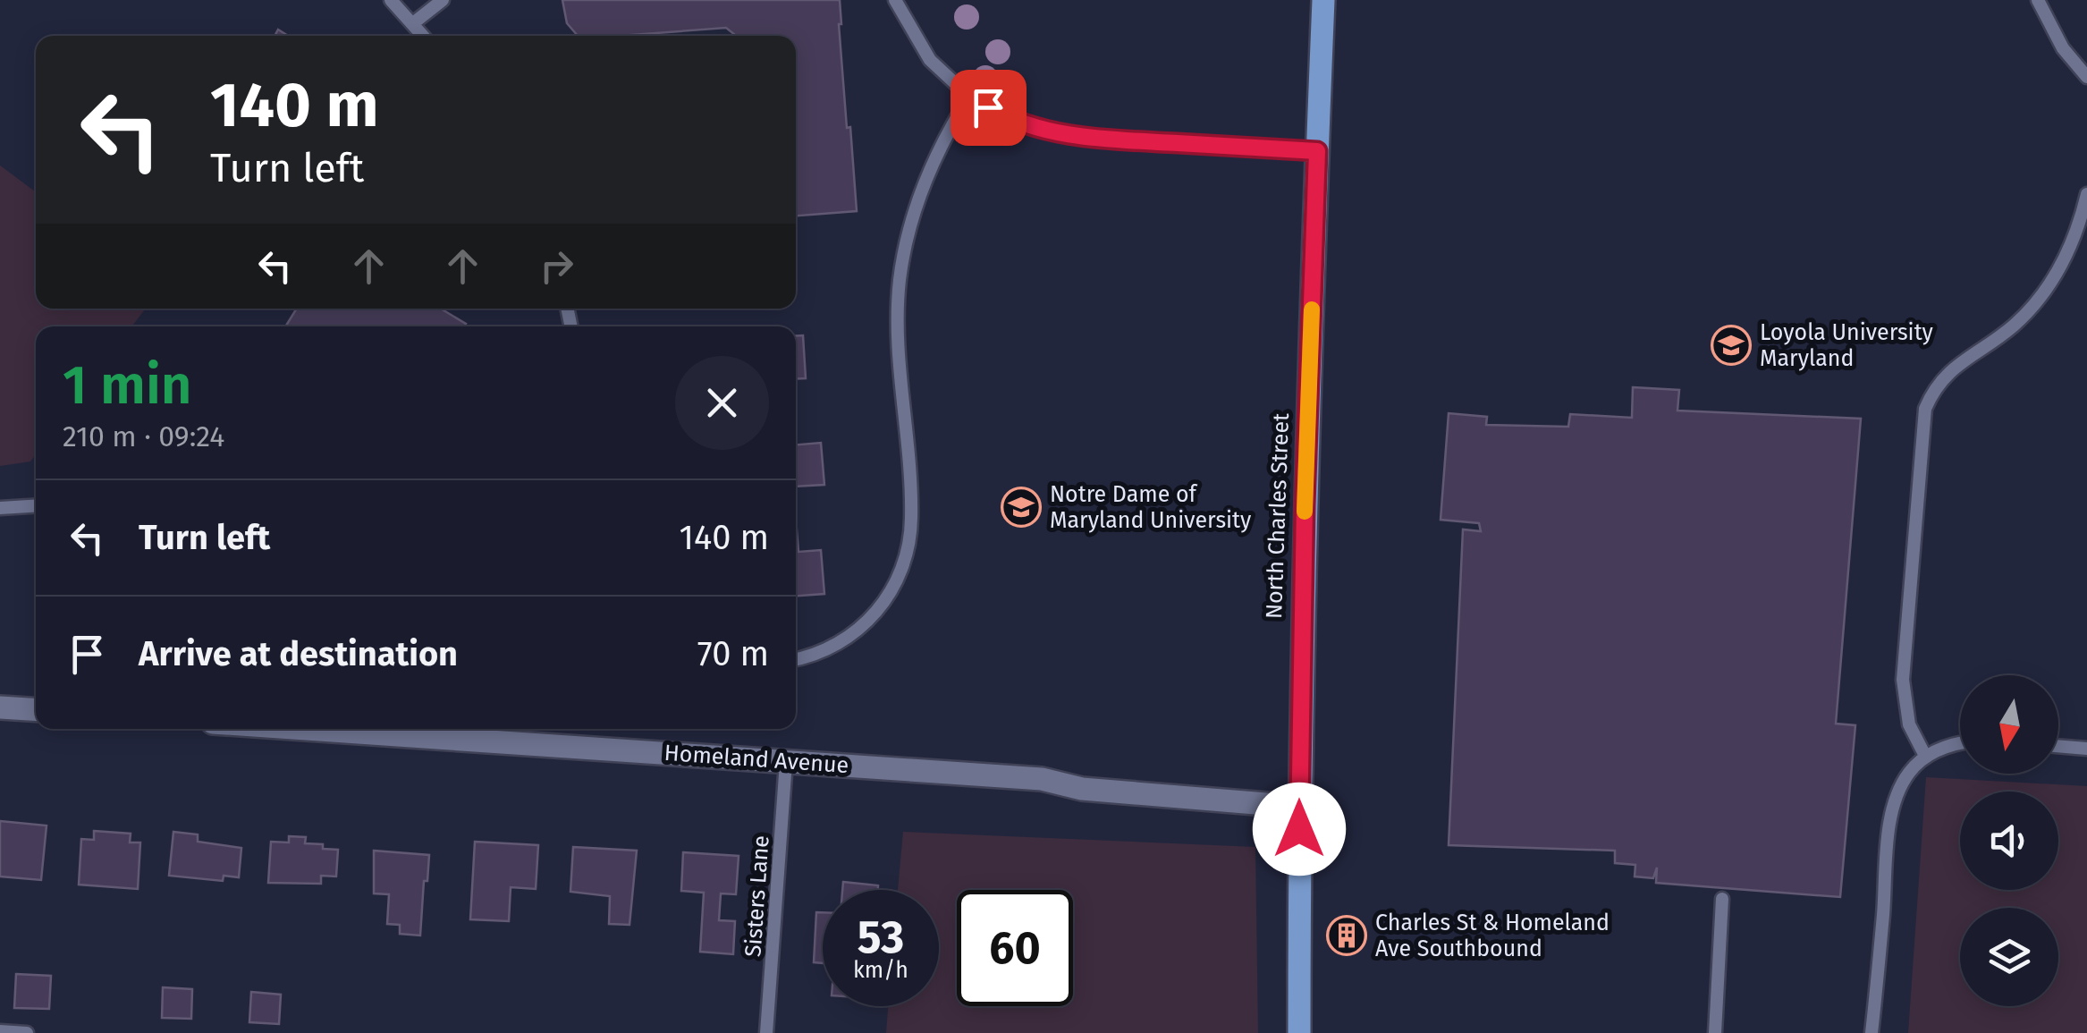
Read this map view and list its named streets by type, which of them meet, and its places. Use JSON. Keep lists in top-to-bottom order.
{
  "streets": {
    "main road": ["North Charles Street"],
    "street": ["Homeland Avenue"],
    "lane": ["Sisters Lane"]
  },
  "crossings": [
    ["North Charles Street", "Homeland Avenue"],
    ["Homeland Avenue", "Sisters Lane"]
  ],
  "places": {
    "school or university": ["Loyola University Maryland", "Notre Dame of Maryland University"],
    "building": ["Charles St & Homeland Ave Southbound"]
  },
  "north": "bottom",
  "page": {
    "turn": ["140 m", "Turn left"],
    "heading": ["1 min", "210 m · 09:24"],
    "list": [
      {
        "name": "Turn left",
        "value": "140 m"
      },
      {
        "name": "Arrive at destination",
        "value": "70 m"
      }
    ],
    "speed": "53 km/h",
    "limit": "60"
  }
}
